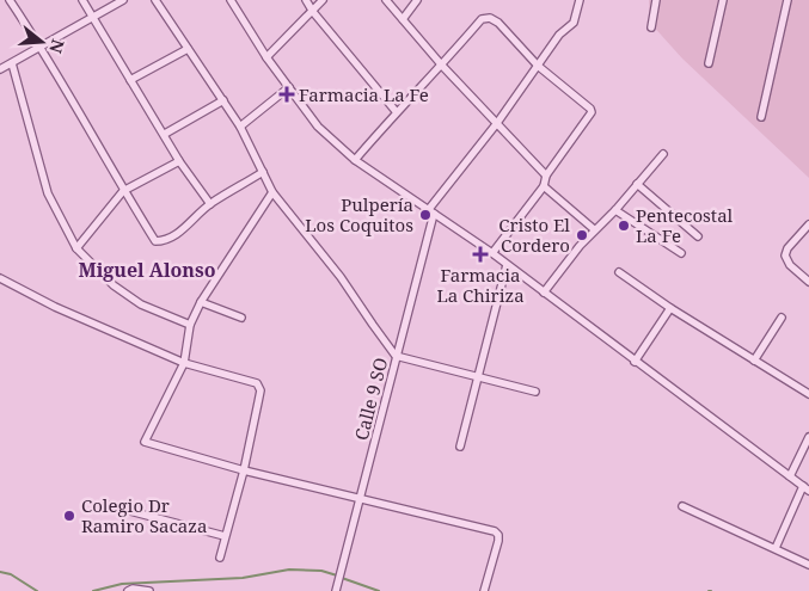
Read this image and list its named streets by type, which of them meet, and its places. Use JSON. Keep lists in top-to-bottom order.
{
  "streets": {
    "street": ["Calle 9 SO"]
  },
  "districts": ["Miguel Alonso"],
  "places": {
    "health": ["Farmacia La Fe", "Farmacia La Chiriza"],
    "other": [
      "Pulpería Los Coquitos",
      "Pentecostal La Fe",
      "Cristo El Cordero",
      "Colegio Dr Ramiro Sacaza"
    ]
  },
  "north": "right"
}
